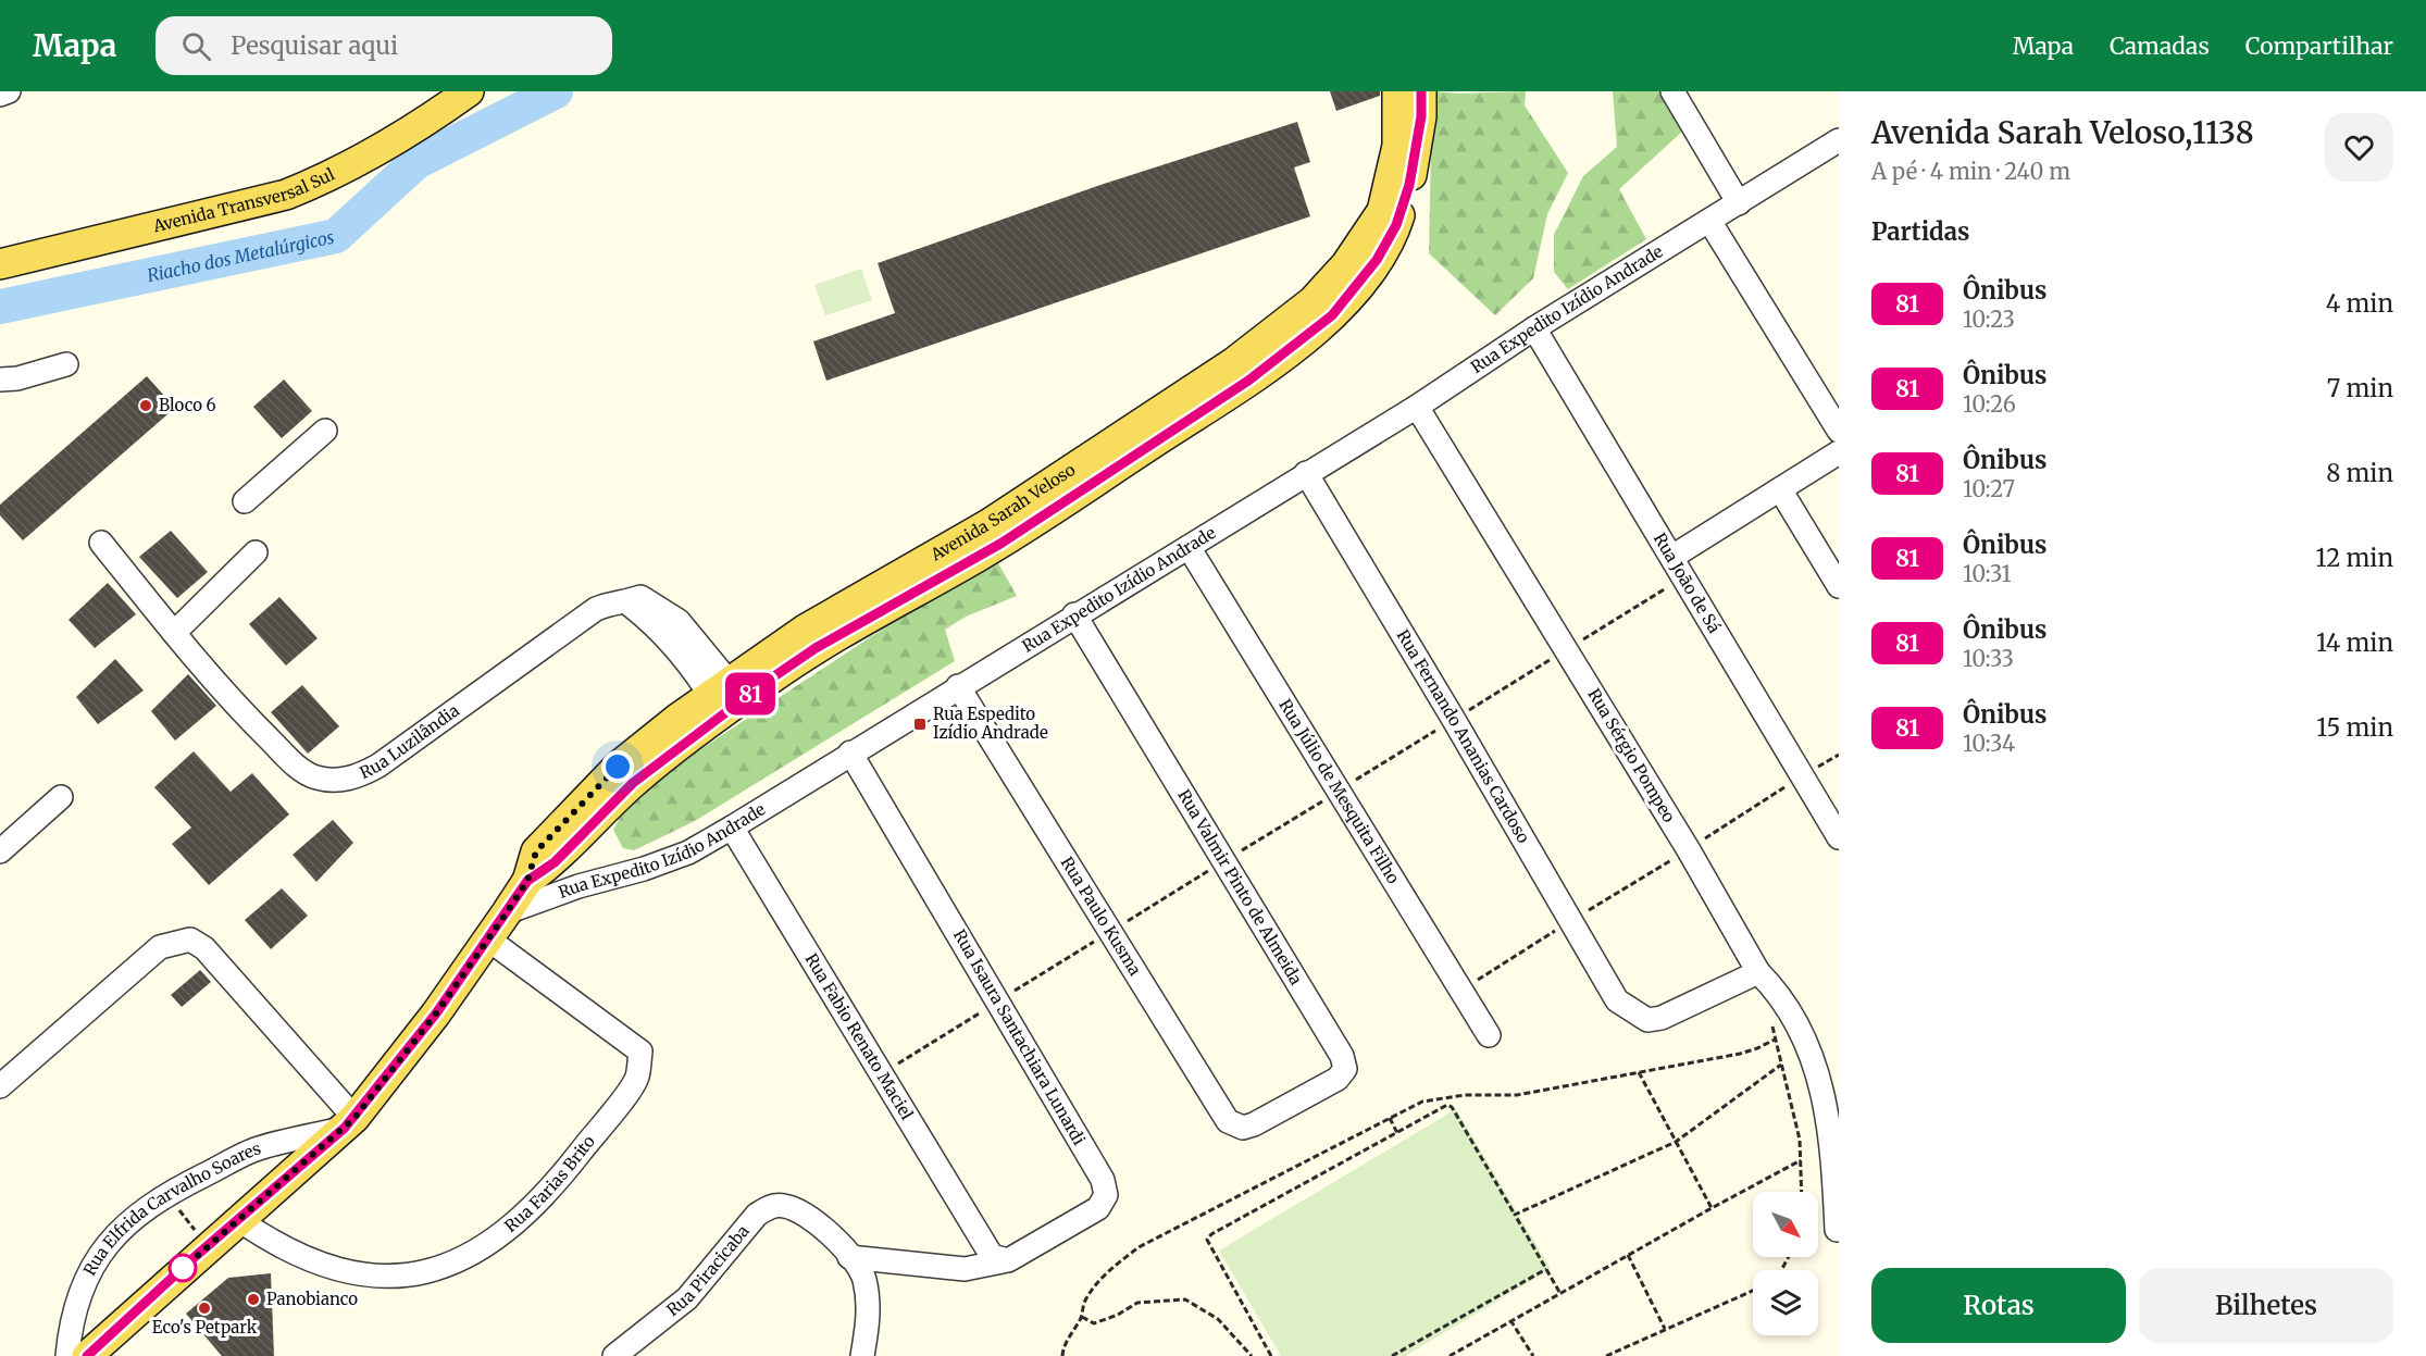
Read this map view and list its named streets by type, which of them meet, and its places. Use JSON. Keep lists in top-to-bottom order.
{
  "streets": {
    "main road": ["Avenida Transversal Sul", "Avenida Sarah Veloso"],
    "street": [
      "Rua Expedito Izídio Andrade",
      "Rua João de Sá",
      "Rua Fernando Ananias Cardoso",
      "Rua Luzilândia",
      "Rua Sérgio Pompeo",
      "Rua Júlio de Mesquita Filho",
      "Rua Valmir Pinto de Almeida",
      "Rua Paulo Kusma",
      "Rua Fabio Renato Maciel",
      "Rua Isaura Santachiara Lunardi",
      "Rua Farias Brito",
      "Rua Elfrida Carvalho Soares",
      "Rua Piracicaba"
    ]
  },
  "crossings": [
    ["Rua Expedito Izídio Andrade", "Avenida Sarah Veloso"],
    ["Rua Expedito Izídio Andrade", "Rua João de Sá"],
    ["Rua Expedito Izídio Andrade", "Rua Fernando Ananias Cardoso"],
    ["Rua Expedito Izídio Andrade", "Rua Sérgio Pompeo"],
    ["Rua Expedito Izídio Andrade", "Rua Júlio de Mesquita Filho"],
    ["Rua Expedito Izídio Andrade", "Rua Valmir Pinto de Almeida"],
    ["Rua Expedito Izídio Andrade", "Rua Paulo Kusma"],
    ["Rua Expedito Izídio Andrade", "Rua Fabio Renato Maciel"],
    ["Rua Expedito Izídio Andrade", "Rua Isaura Santachiara Lunardi"],
    ["Avenida Sarah Veloso", "Rua Luzilândia"],
    ["Avenida Sarah Veloso", "Rua Farias Brito"],
    ["Avenida Sarah Veloso", "Rua Elfrida Carvalho Soares"],
    ["Rua Fernando Ananias Cardoso", "Rua Sérgio Pompeo"],
    ["Rua Valmir Pinto de Almeida", "Rua Paulo Kusma"],
    ["Rua Fabio Renato Maciel", "Rua Isaura Santachiara Lunardi"]
  ],
  "water": ["Riacho dos Metalúrgicos"],
  "places": {
    "other": ["Bloco 6", "Panobianco", "Eco's Petpark"],
    "transit": ["Rua Espedito Izídio Andrade"]
  },
  "lines": ["bus line 81"],
  "north": "bottom right",
  "page": {
    "header": "Mapa",
    "search": "Pesquisar aqui",
    "nav": ["Mapa", "Camadas", "Compartilhar"],
    "on_map": "81",
    "heading": [
      ["Avenida Sarah Veloso,1138", "A pé · 4 min · 240 m"],
      "Partidas"
    ],
    "list": [
      {
        "mark": "81",
        "name": "Ônibus",
        "note": "10:23",
        "value": "4 min"
      },
      {
        "mark": "81",
        "name": "Ônibus",
        "note": "10:26",
        "value": "7 min"
      },
      {
        "mark": "81",
        "name": "Ônibus",
        "note": "10:27",
        "value": "8 min"
      },
      {
        "mark": "81",
        "name": "Ônibus",
        "note": "10:31",
        "value": "12 min"
      },
      {
        "mark": "81",
        "name": "Ônibus",
        "note": "10:33",
        "value": "14 min"
      },
      {
        "mark": "81",
        "name": "Ônibus",
        "note": "10:34",
        "value": "15 min"
      }
    ],
    "buttons": ["Rotas", "Bilhetes"]
  }
}
